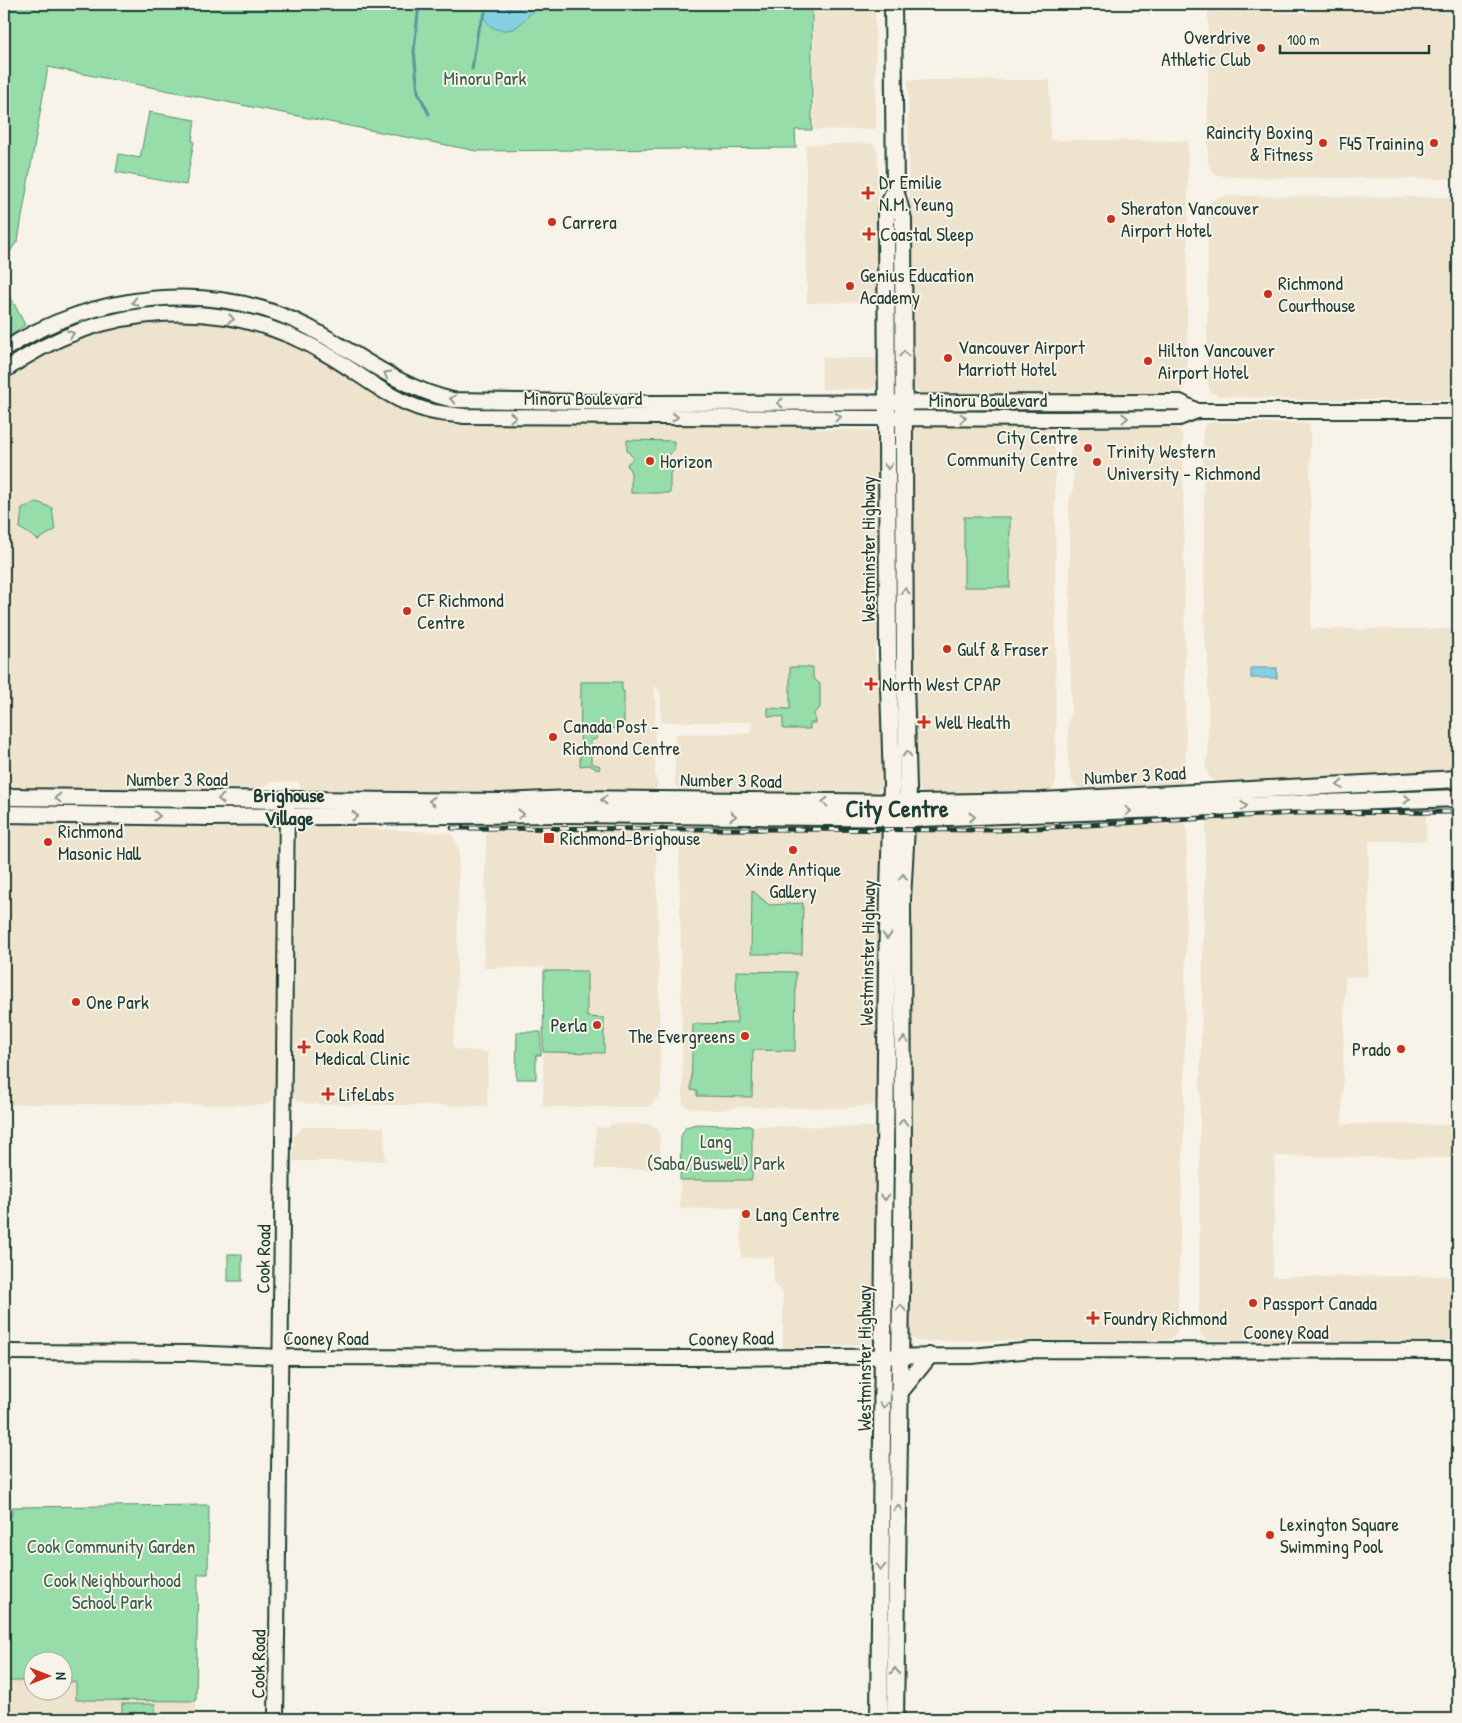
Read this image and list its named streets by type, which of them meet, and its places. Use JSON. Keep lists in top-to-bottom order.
{
  "streets": {
    "main road": ["Westminster Highway", "Number 3 Road"],
    "street": ["Minoru Boulevard", "Cook Road", "Cooney Road"]
  },
  "crossings": [
    ["Minoru Boulevard", "Westminster Highway"],
    ["Westminster Highway", "Number 3 Road"],
    ["Westminster Highway", "Cooney Road"],
    ["Number 3 Road", "Cook Road"],
    ["Cook Road", "Cooney Road"]
  ],
  "districts": ["Brighouse Village", "City Centre"],
  "parks": [
    "Minoru Park",
    "Lang (Saba/Buswell) Park",
    "Cook Community Garden",
    "Cook Neighbourhood School Park"
  ],
  "places": {
    "other": [
      "Overdrive Athletic Club",
      "Raincity Boxing & Fitness",
      "F45 Training",
      "Sheraton Vancouver Airport Hotel",
      "Carrera",
      "Genius Education Academy",
      "Richmond Courthouse",
      "Vancouver Airport Marriott Hotel",
      "Hilton Vancouver Airport Hotel",
      "City Centre Community Centre",
      "Horizon",
      "Trinity Western University - Richmond",
      "CF Richmond Centre",
      "Gulf & Fraser",
      "Canada Post - Richmond Centre",
      "Richmond Masonic Hall",
      "Xinde Antique Gallery",
      "One Park",
      "Perla",
      "The Evergreens",
      "Prado",
      "Lang Centre",
      "Passport Canada",
      "Lexington Square Swimming Pool"
    ],
    "health": [
      "Dr Emilie N.M. Yeung",
      "Coastal Sleep",
      "North West CPAP",
      "Well Health",
      "Cook Road Medical Clinic",
      "LifeLabs",
      "Foundry Richmond"
    ],
    "transit": ["Richmond–Brighouse"]
  },
  "scale_bar": "100 m",
  "north": "right"
}
